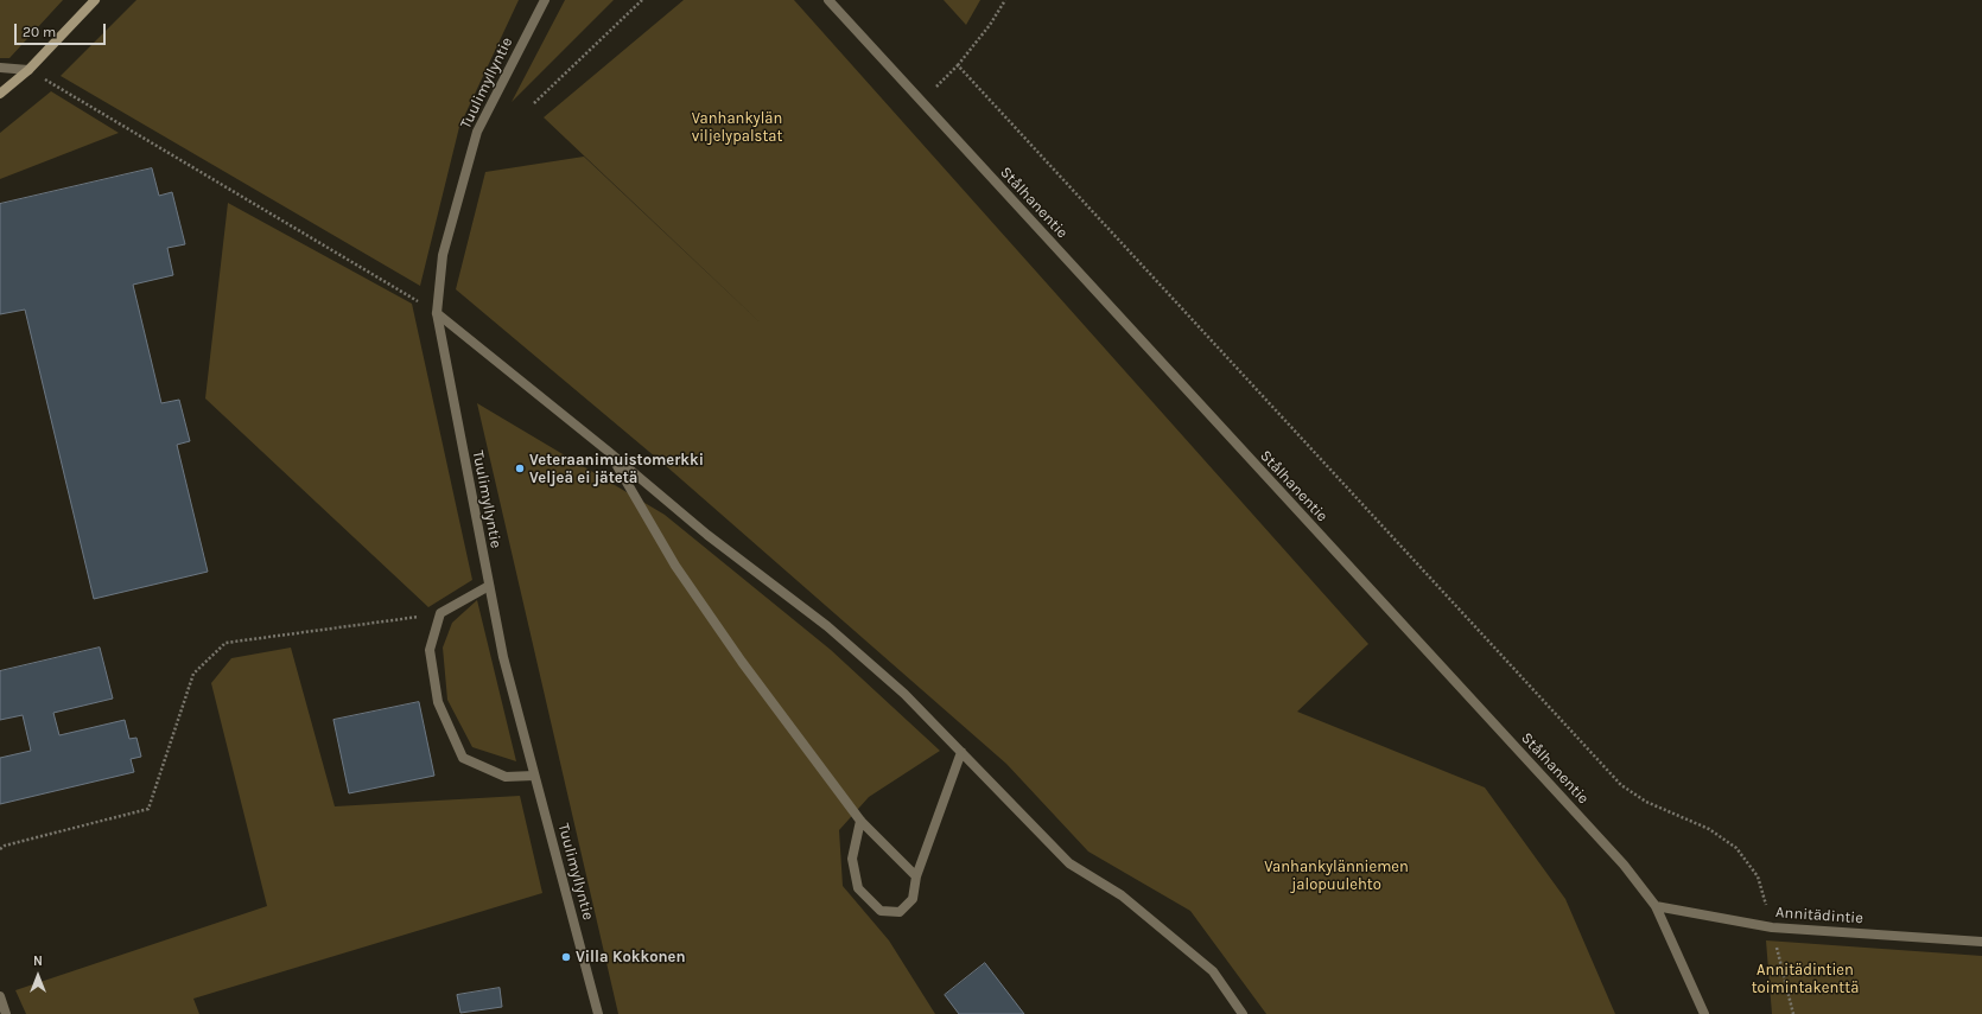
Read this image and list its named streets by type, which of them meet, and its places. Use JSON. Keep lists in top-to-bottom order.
{
  "streets": {
    "street": ["Tuulimyllyntie", "Stålhanentie", "Annitädintie"]
  },
  "crossings": [
    ["Stålhanentie", "Annitädintie"]
  ],
  "parks": ["Vanhankylän viljelypalstat", "Vanhankylänniemen jalopuulehto", "Annitädintien toimintakenttä"],
  "places": ["Veteraanimuistomerkki Veljeä ei jätetä", "Villa Kokkonen"],
  "scale_bar": "20 m",
  "north": "top"
}
